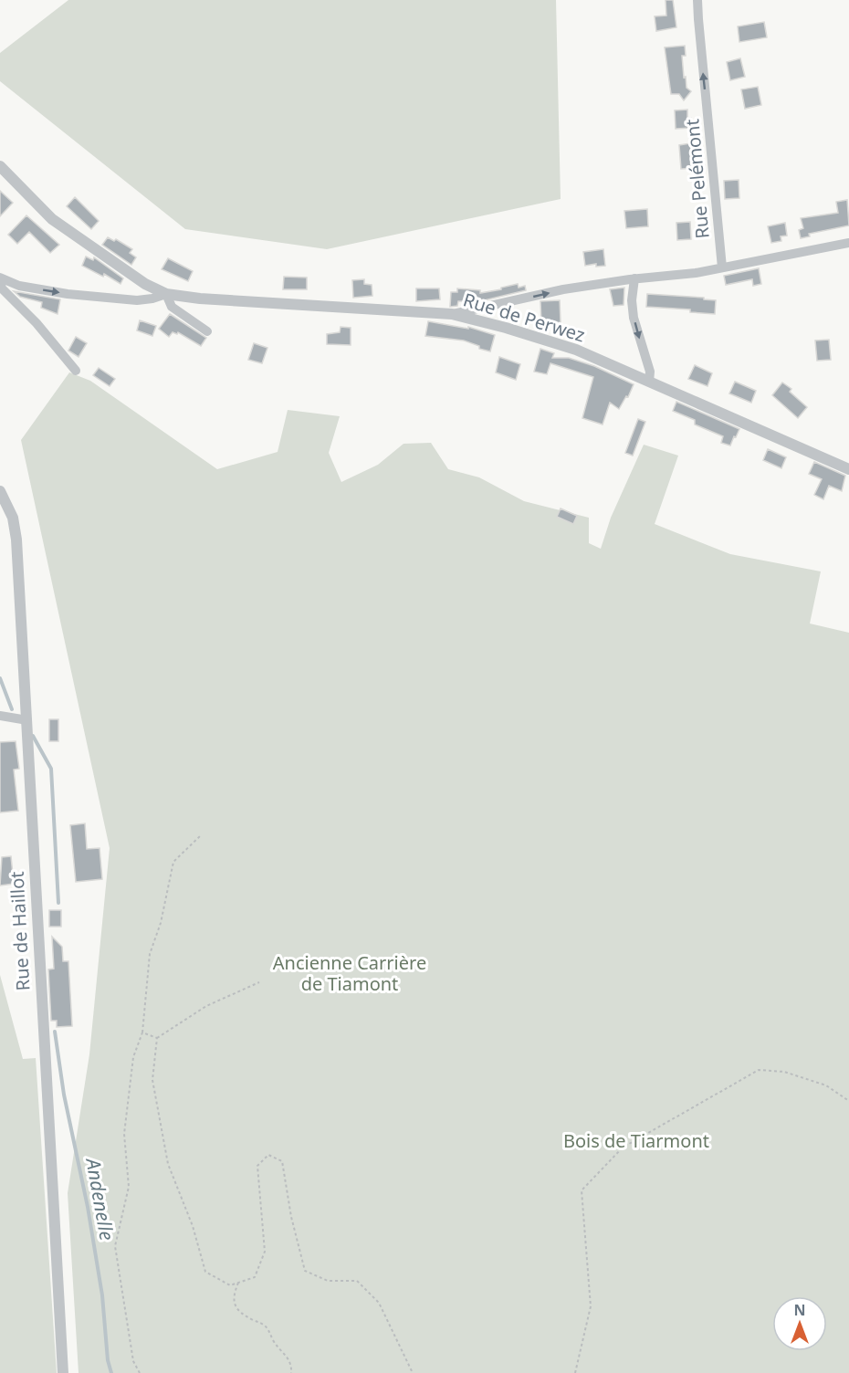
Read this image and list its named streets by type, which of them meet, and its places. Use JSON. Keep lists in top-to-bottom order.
{
  "streets": {
    "street": ["Rue Pelémont", "Rue de Perwez", "Rue de Haillot"]
  },
  "one_way": ["Rue Pelémont"],
  "water": ["Andenelle"],
  "parks": ["Ancienne Carrière de Tiamont", "Bois de Tiarmont"],
  "north": "top"
}
